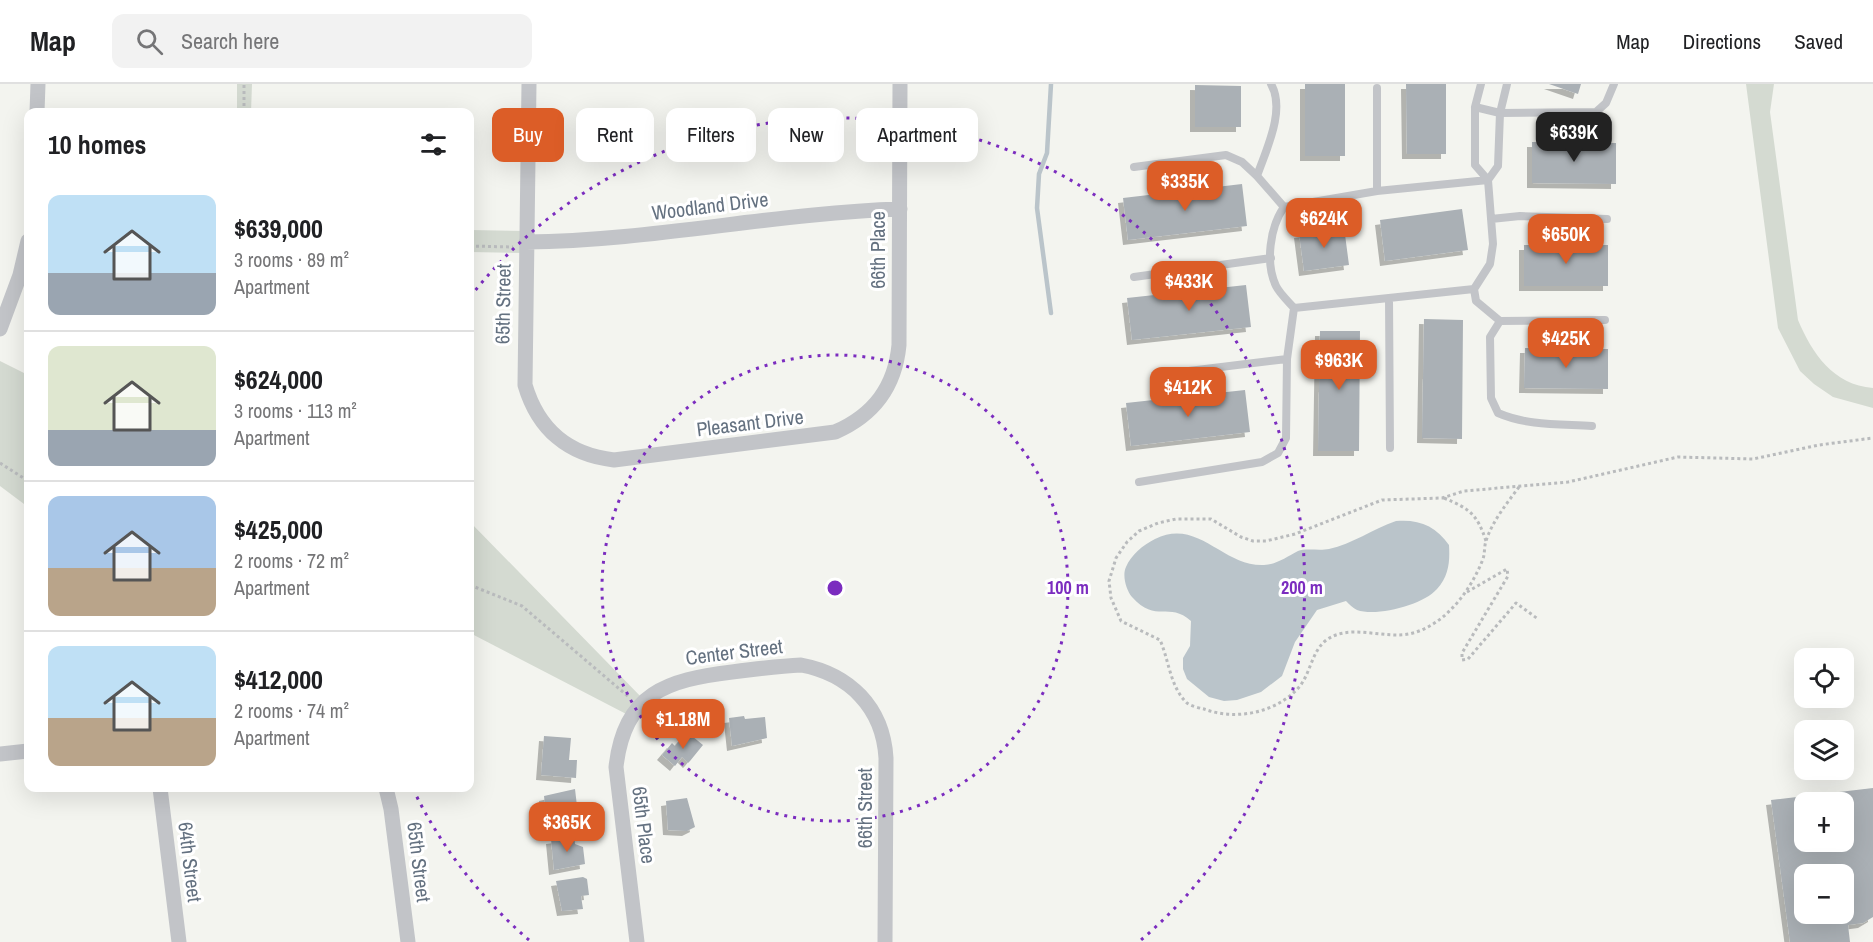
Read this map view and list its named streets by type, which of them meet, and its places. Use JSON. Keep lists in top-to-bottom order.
{
  "streets": {
    "street": [
      "Woodland Drive",
      "66th Place",
      "65th Street",
      "Pleasant Drive",
      "Center Street",
      "66th Street",
      "65th Place",
      "64th Street"
    ]
  },
  "crossings": [
    ["Woodland Drive", "66th Place"],
    ["Woodland Drive", "65th Street"],
    ["66th Place", "Pleasant Drive"],
    ["65th Street", "Pleasant Drive"],
    ["Center Street", "66th Street"],
    ["Center Street", "65th Place"]
  ],
  "page": {
    "header": "Map",
    "search": "Search here",
    "nav": ["Map", "Directions", "Saved"],
    "chip": [
      "Buy",
      "Rent",
      "Filters",
      "New",
      "Apartment"
    ],
    "heading": "10 homes",
    "price": [
      "$639K",
      "$335K",
      "$624K",
      "$650K",
      "$433K",
      "$425K",
      "$963K",
      "$412K",
      "$1.18M",
      "$365K"
    ],
    "list": [
      {
        "name": "$639,000",
        "note": "3 rooms · 89 m² · Apartment"
      },
      {
        "name": "$624,000",
        "note": "3 rooms · 113 m² · Apartment"
      },
      {
        "name": "$425,000",
        "note": "2 rooms · 72 m² · Apartment"
      },
      {
        "name": "$412,000",
        "note": "2 rooms · 74 m² · Apartment"
      }
    ],
    "map_buttons": ["+", "−"]
  },
  "rings": ["100 m", "200 m"]
}
